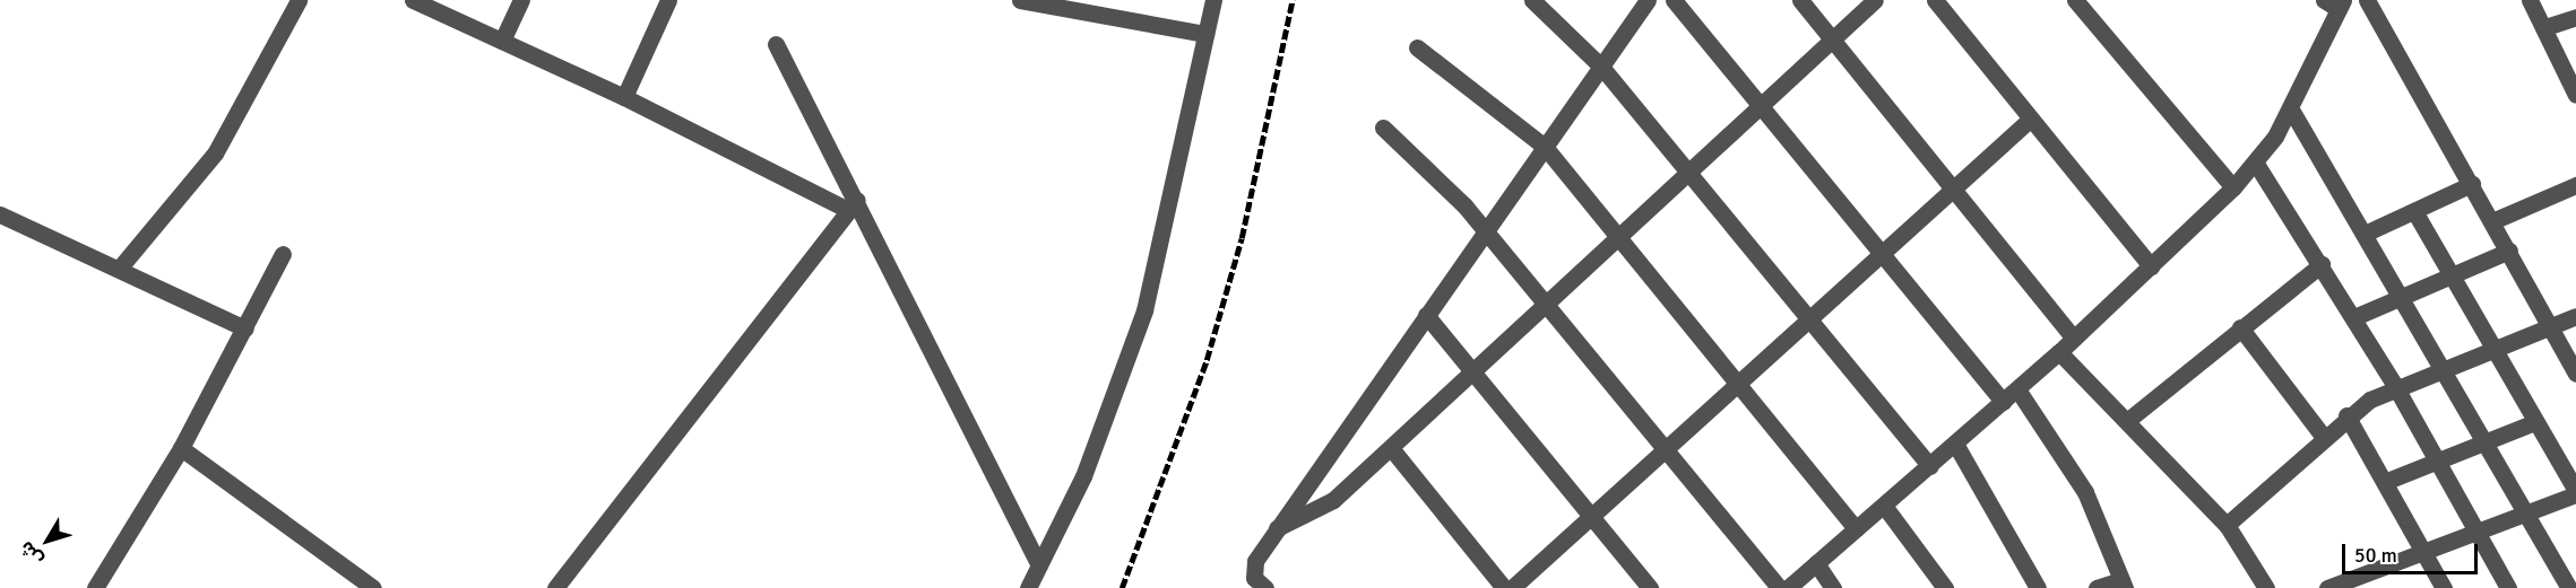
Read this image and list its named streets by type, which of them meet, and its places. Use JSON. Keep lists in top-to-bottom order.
{
  "scale_bar": "50 m",
  "north": "bottom left"
}
